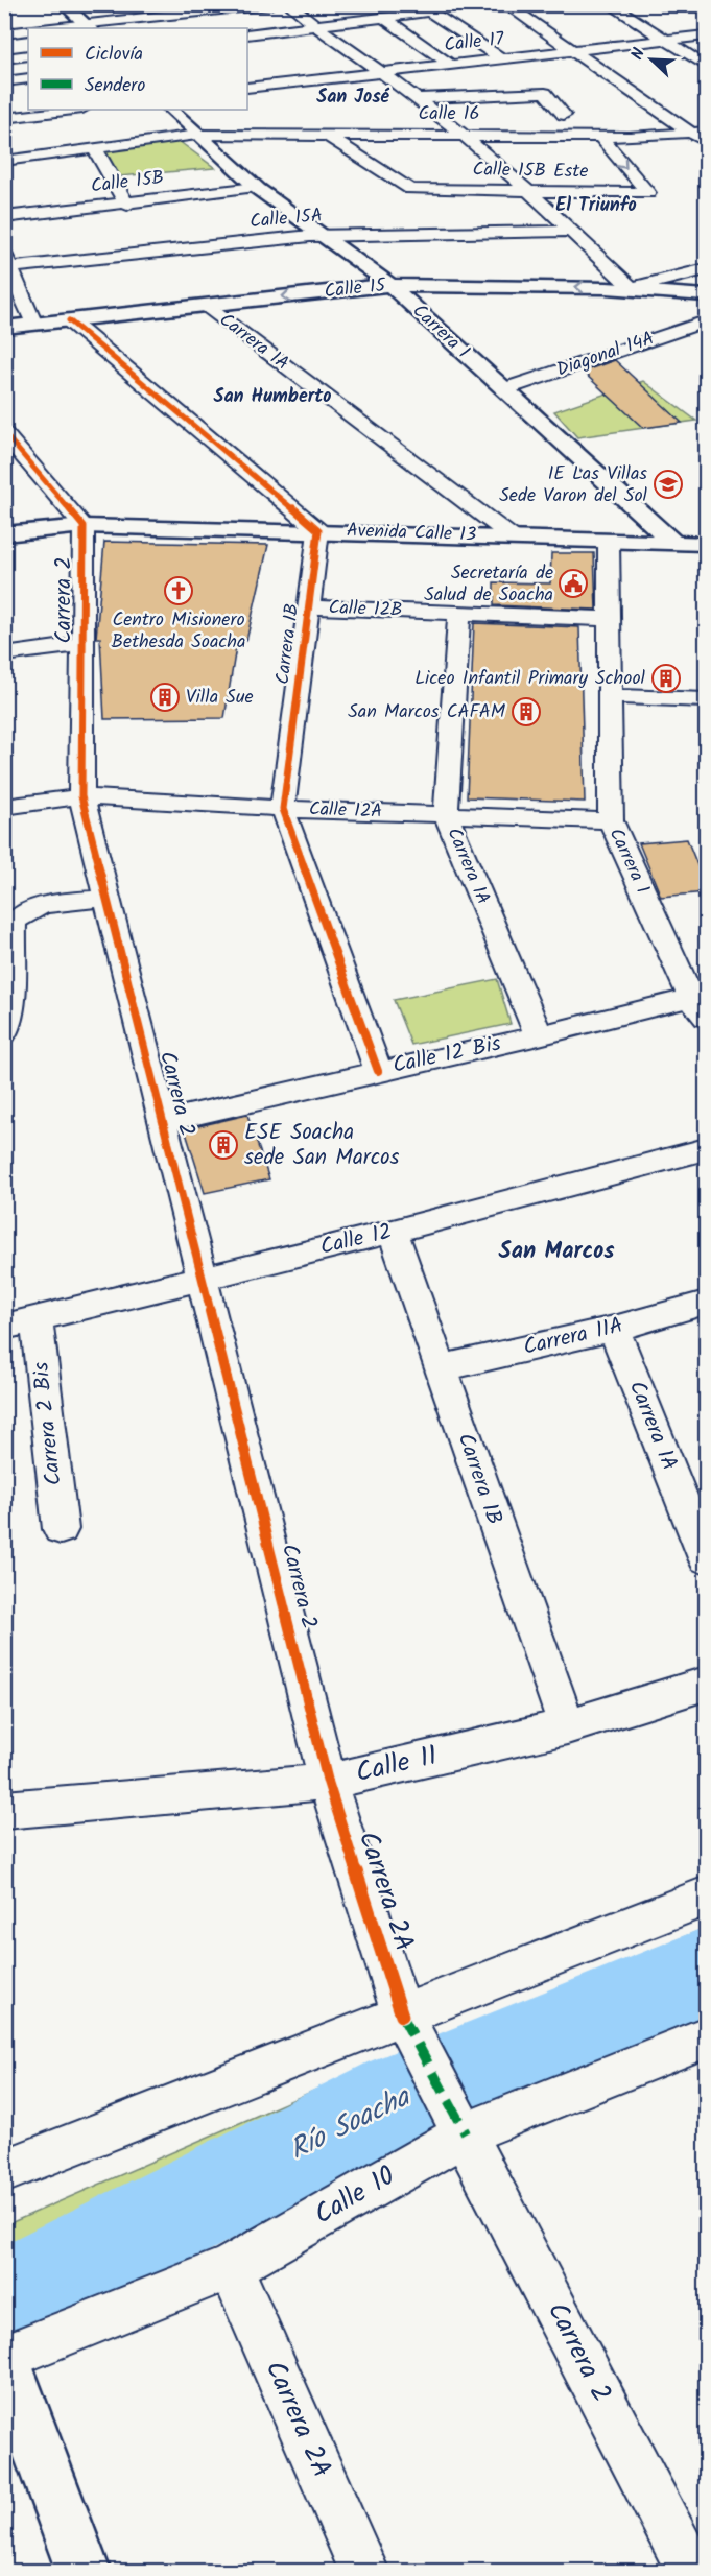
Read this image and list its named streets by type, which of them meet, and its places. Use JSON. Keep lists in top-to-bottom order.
{
  "streets": {
    "street": [
      "Calle 17",
      "Calle 16",
      "Calle 15B Este",
      "Calle 15B",
      "Calle 15A",
      "Calle 15",
      "Carrera 1",
      "Carrera 1A",
      "Diagonal 14A",
      "Avenida Calle 13",
      "Carrera 2",
      "Calle 12B",
      "Carrera 1B",
      "Calle 12A",
      "Calle 12 Bis",
      "Calle 12",
      "Carrera 11A",
      "Carrera 2 Bis",
      "Calle 11",
      "Carrera 2A",
      "Calle 10"
    ]
  },
  "crossings": [
    ["Calle 16", "Calle 15B Este"],
    ["Calle 16", "Carrera 1"],
    ["Calle 15B", "Carrera 1"],
    ["Calle 15A", "Carrera 1"],
    ["Calle 15", "Carrera 1"],
    ["Calle 15", "Carrera 1A"],
    ["Carrera 1", "Diagonal 14A"],
    ["Carrera 1", "Avenida Calle 13"],
    ["Carrera 1", "Calle 12B"],
    ["Carrera 1", "Calle 12A"],
    ["Carrera 1", "Calle 12 Bis"],
    ["Carrera 1A", "Avenida Calle 13"],
    ["Carrera 1A", "Calle 12B"],
    ["Carrera 1A", "Calle 12A"],
    ["Carrera 1A", "Calle 12 Bis"],
    ["Carrera 1A", "Carrera 11A"],
    ["Avenida Calle 13", "Carrera 2"],
    ["Avenida Calle 13", "Carrera 1B"],
    ["Carrera 2", "Calle 12A"],
    ["Carrera 2", "Calle 12 Bis"],
    ["Carrera 2", "Calle 12"],
    ["Carrera 2", "Calle 11"],
    ["Carrera 2", "Carrera 2A"],
    ["Carrera 2", "Calle 10"],
    ["Calle 12B", "Carrera 1B"],
    ["Carrera 1B", "Calle 12A"],
    ["Carrera 1B", "Calle 12 Bis"],
    ["Carrera 1B", "Calle 12"],
    ["Carrera 1B", "Carrera 11A"],
    ["Carrera 1B", "Calle 11"],
    ["Calle 12", "Carrera 2 Bis"],
    ["Calle 11", "Carrera 2A"],
    ["Carrera 2A", "Calle 10"]
  ],
  "districts": [
    "San José",
    "El Triunfo",
    "San Humberto",
    "San Marcos"
  ],
  "water": ["Río Soacha"],
  "places": {
    "school or university": ["IE Las Villas Sede Varon del Sol"],
    "public building": ["Secretaría de Salud de Soacha"],
    "church": ["Centro Misionero Bethesda Soacha"],
    "building": [
      "Liceo Infantil Primary School",
      "Villa Sue",
      "San Marcos CAFAM",
      "ESE Soacha sede San Marcos"
    ]
  },
  "legend": ["Ciclovía", "Sendero"],
  "north": "top left"
}
